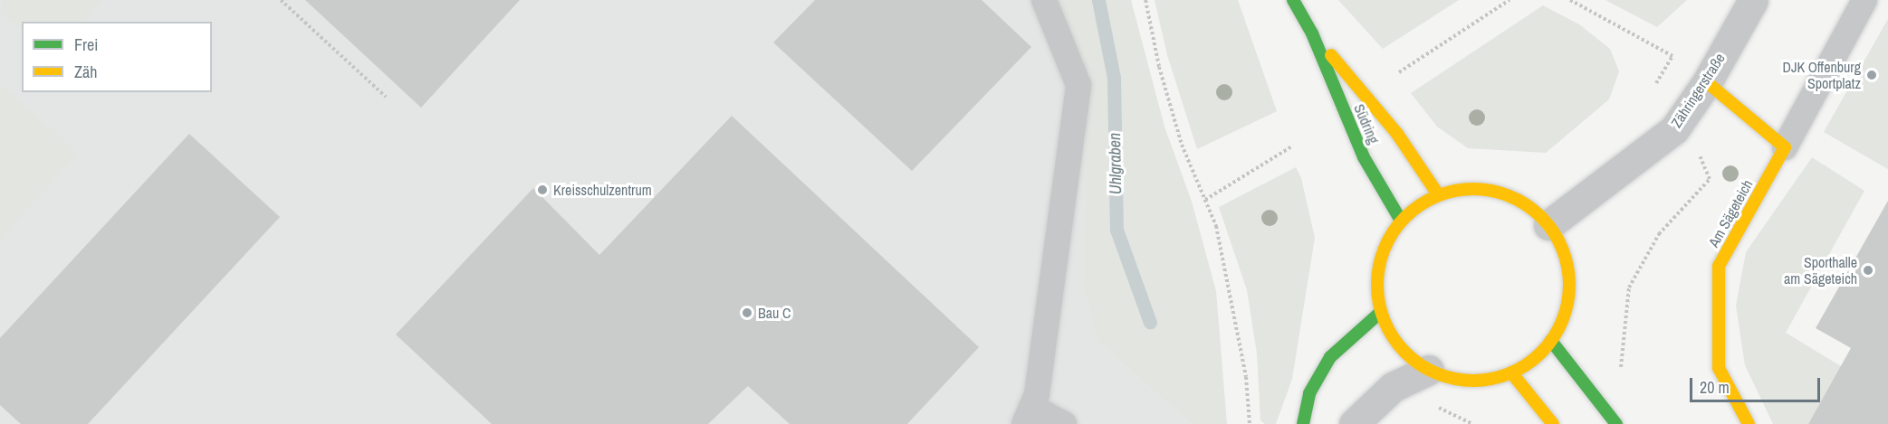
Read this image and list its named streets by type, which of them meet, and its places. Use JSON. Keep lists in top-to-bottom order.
{
  "streets": {
    "street": ["Zähringerstraße", "Südring", "Am Sägeteich"]
  },
  "crossings": [
    ["Zähringerstraße", "Südring"]
  ],
  "water": ["Uhlgraben"],
  "places": [
    "DJK Offenburg Sportplatz",
    "Kreisschulzentrum",
    "Sporthalle am Sägeteich",
    "Bau C"
  ],
  "legend": ["Frei", "Zäh"],
  "scale_bar": "20 m"
}
